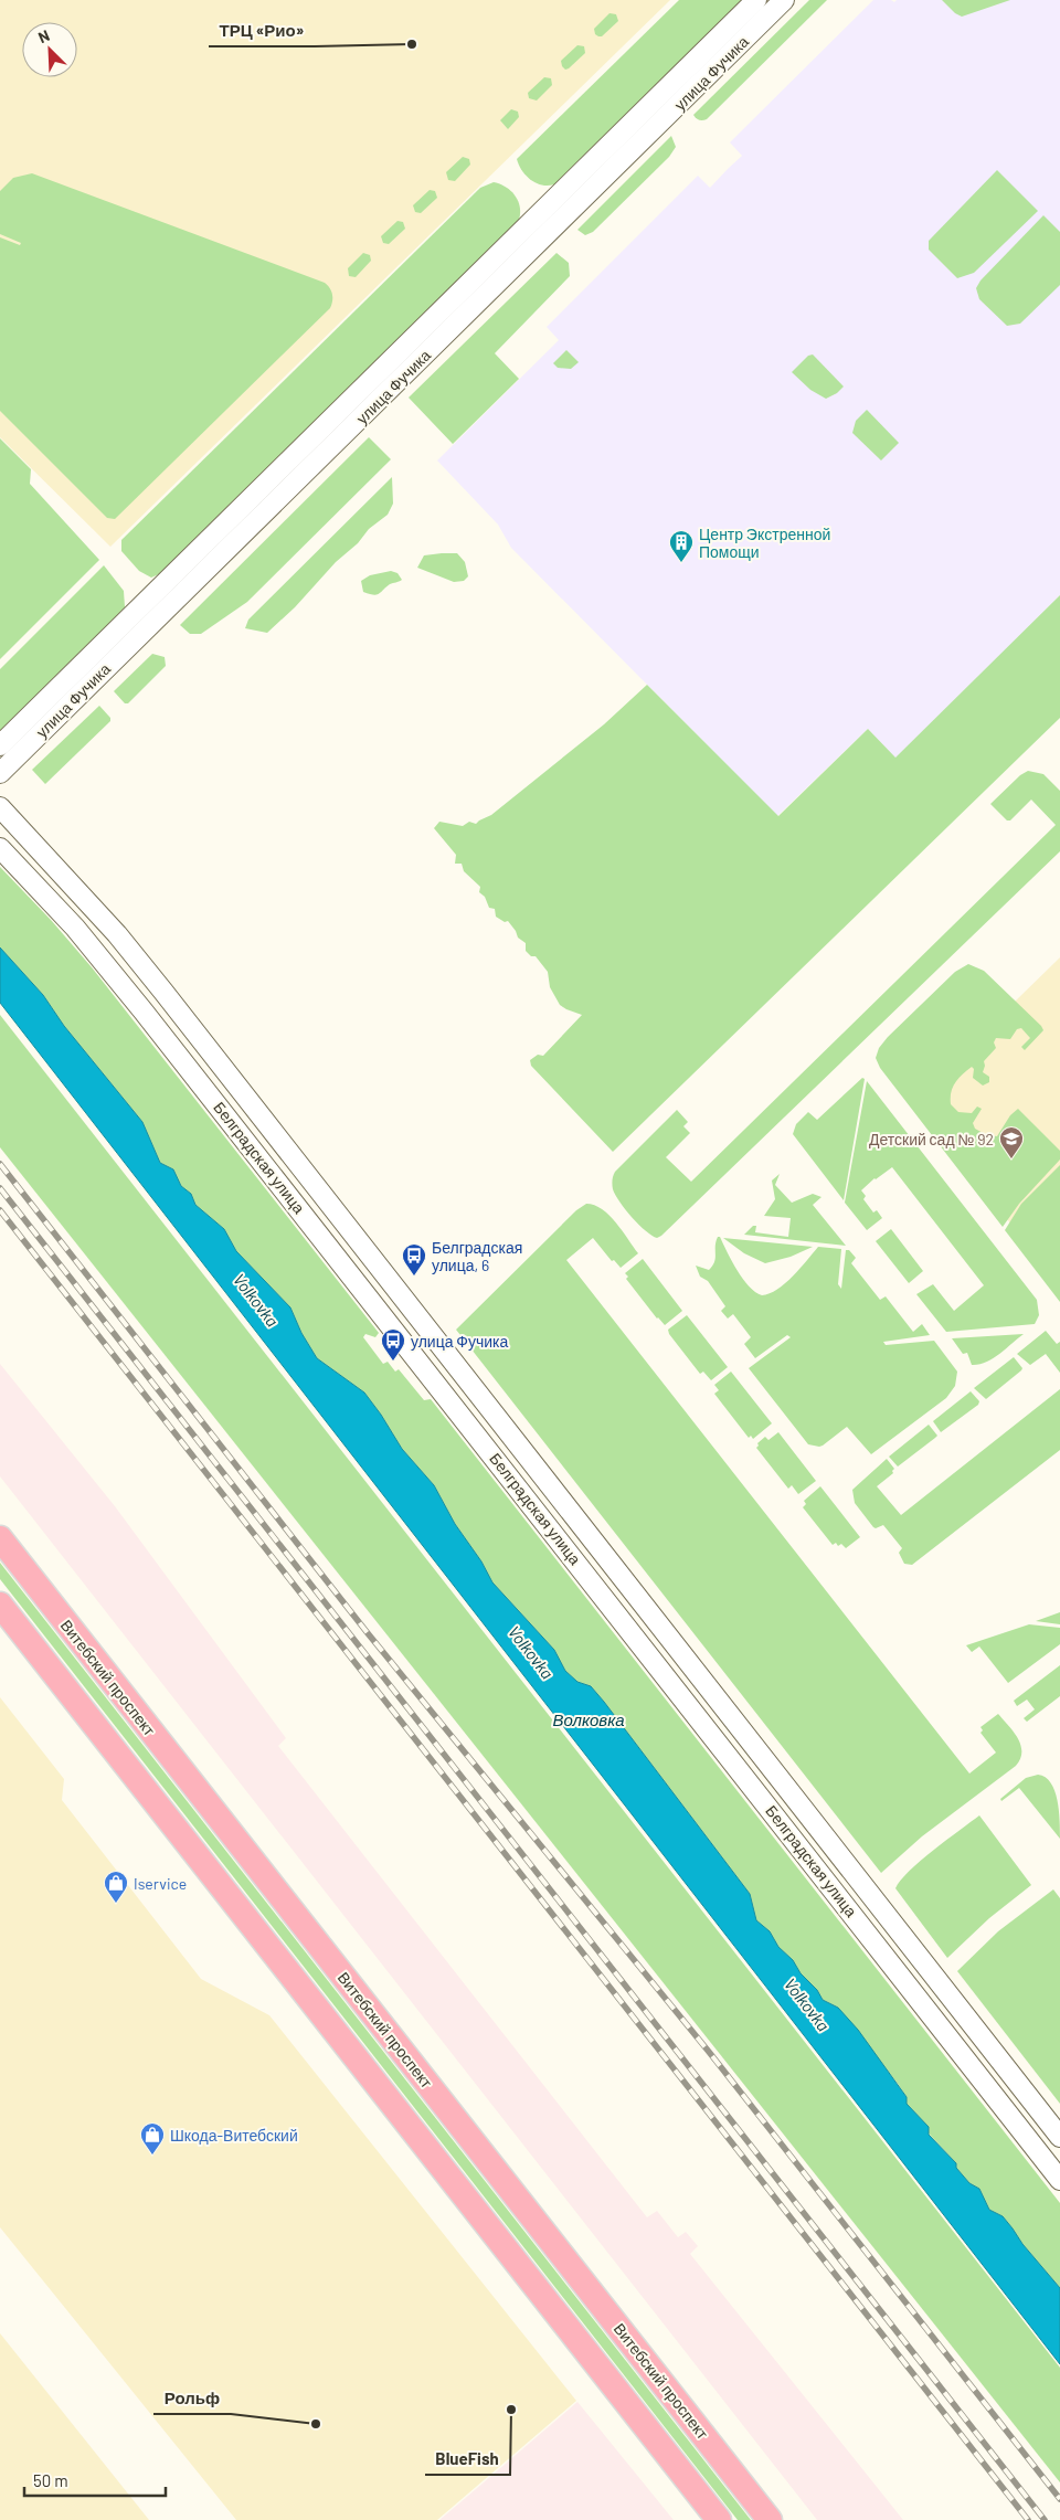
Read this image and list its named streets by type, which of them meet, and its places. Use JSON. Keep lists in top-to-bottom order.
{
  "streets": {
    "main road": ["Витебский проспект"],
    "street": ["улица Фучика", "Белградская улица"]
  },
  "water": ["Volkovka", "Волковка"],
  "places": {
    "other": ["ТРЦ «Рио»", "BlueFish", "Рольф"],
    "building": ["Центр Экстренной Помощи"],
    "school or university": ["Детский сад № 92"],
    "bus stop": ["Белградская улица, 6", "улица Фучика"],
    "shop": ["Iservice", "Шкода-Витебский"]
  },
  "scale_bar": "50 m",
  "north": "top left"
}
